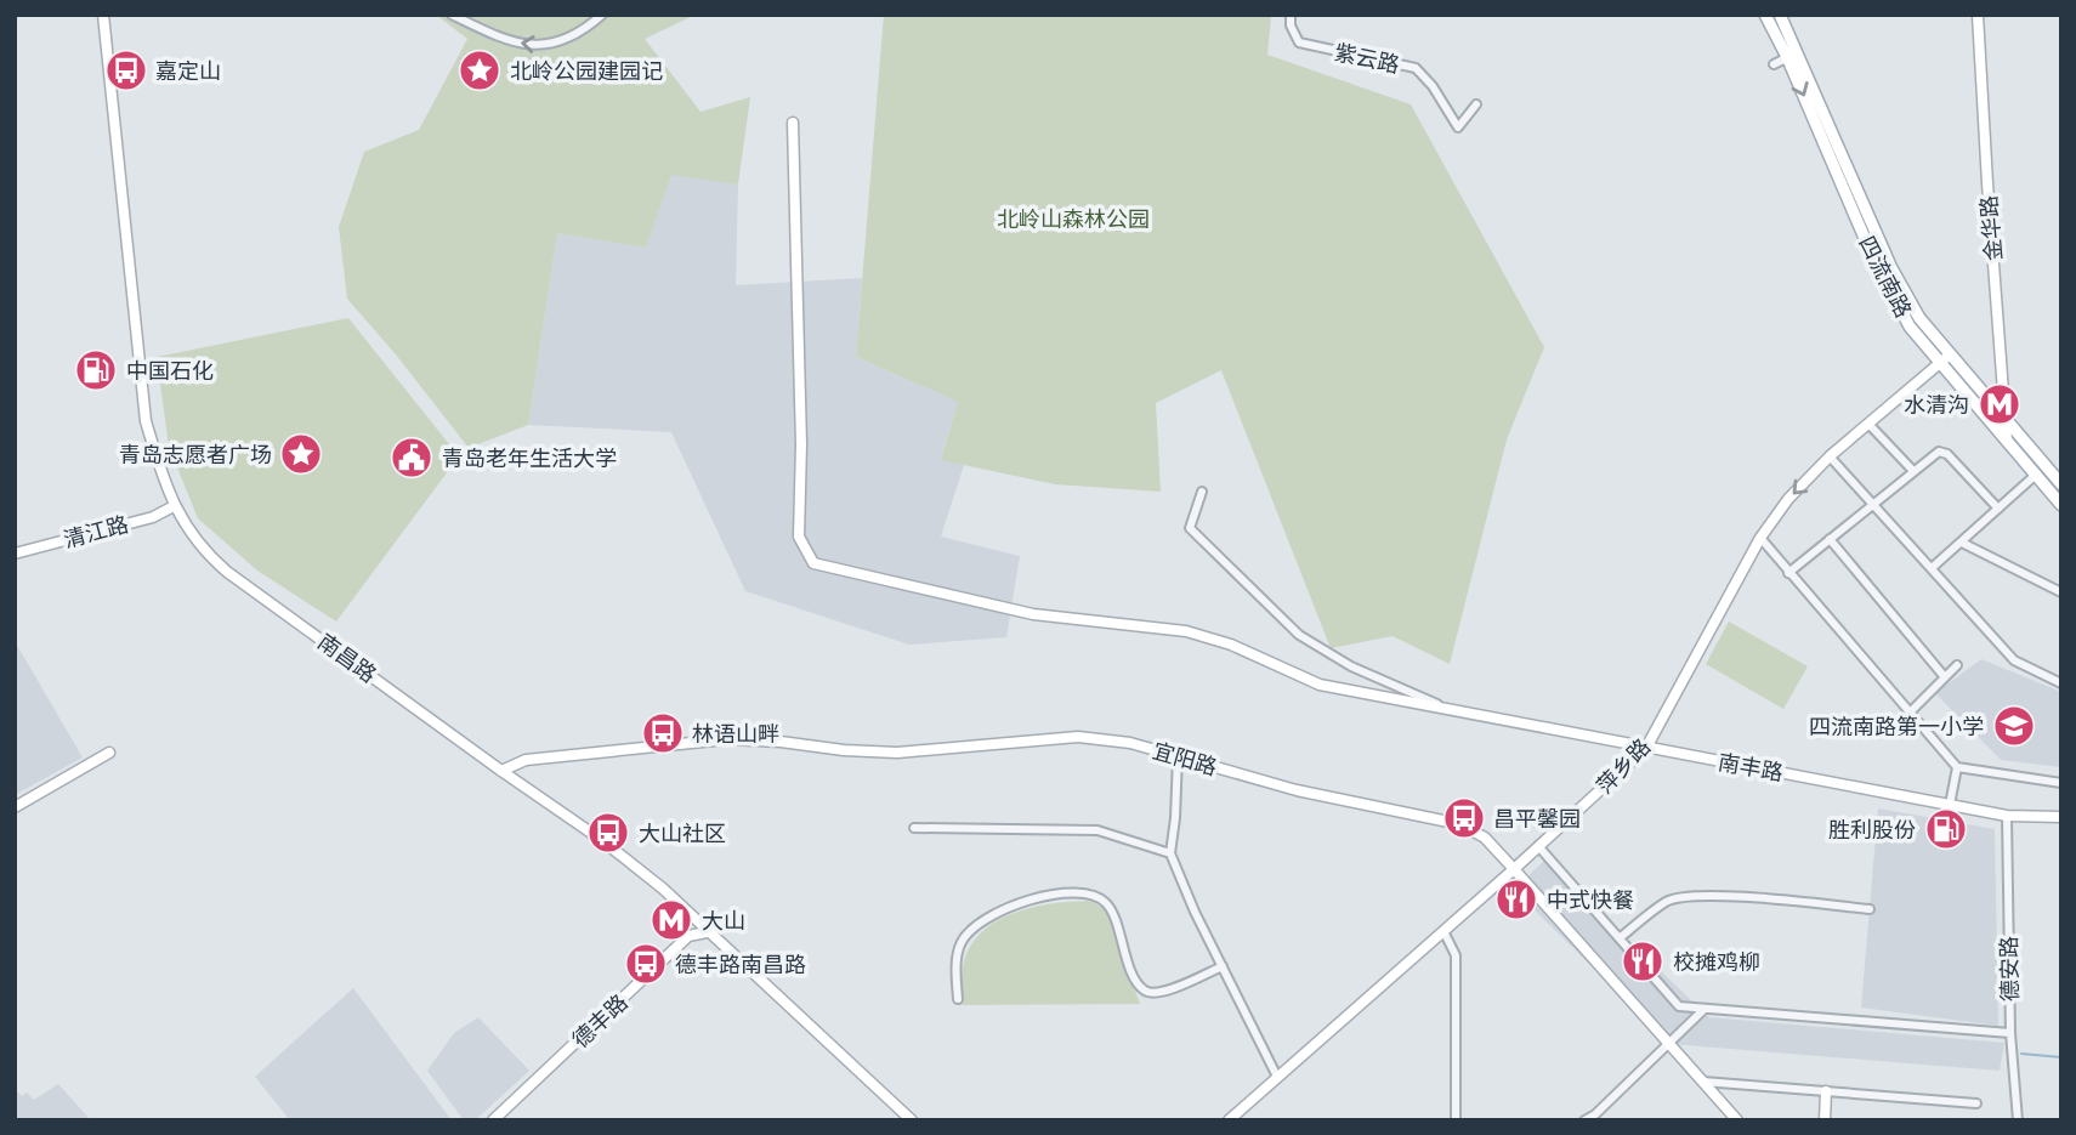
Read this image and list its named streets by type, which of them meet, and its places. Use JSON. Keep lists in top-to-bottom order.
{
  "streets": {
    "main road": [
      "金华路",
      "四流南路",
      "清江路",
      "南昌路",
      "宜阳路",
      "萍乡路",
      "南丰路",
      "德丰路"
    ],
    "street": ["紫云路", "德安路"]
  },
  "crossings": [
    ["金华路", "四流南路"],
    ["四流南路", "萍乡路"],
    ["清江路", "南昌路"],
    ["南昌路", "宜阳路"],
    ["南昌路", "德丰路"],
    ["宜阳路", "萍乡路"],
    ["萍乡路", "南丰路"],
    ["南丰路", "德安路"]
  ],
  "parks": ["北岭山森林公园"],
  "places": {
    "bus stop": [
      "嘉定山",
      "林语山畔",
      "昌平馨园",
      "大山社区",
      "德丰路南昌路"
    ],
    "place": ["北岭公园建园记", "青岛志愿者广场"],
    "fuel station": ["中国石化", "胜利股份"],
    "metro station": ["水清沟", "大山"],
    "public building": ["青岛老年生活大学"],
    "school or university": ["四流南路第一小学"],
    "restaurant": ["中式快餐", "校摊鸡柳"]
  }
}
